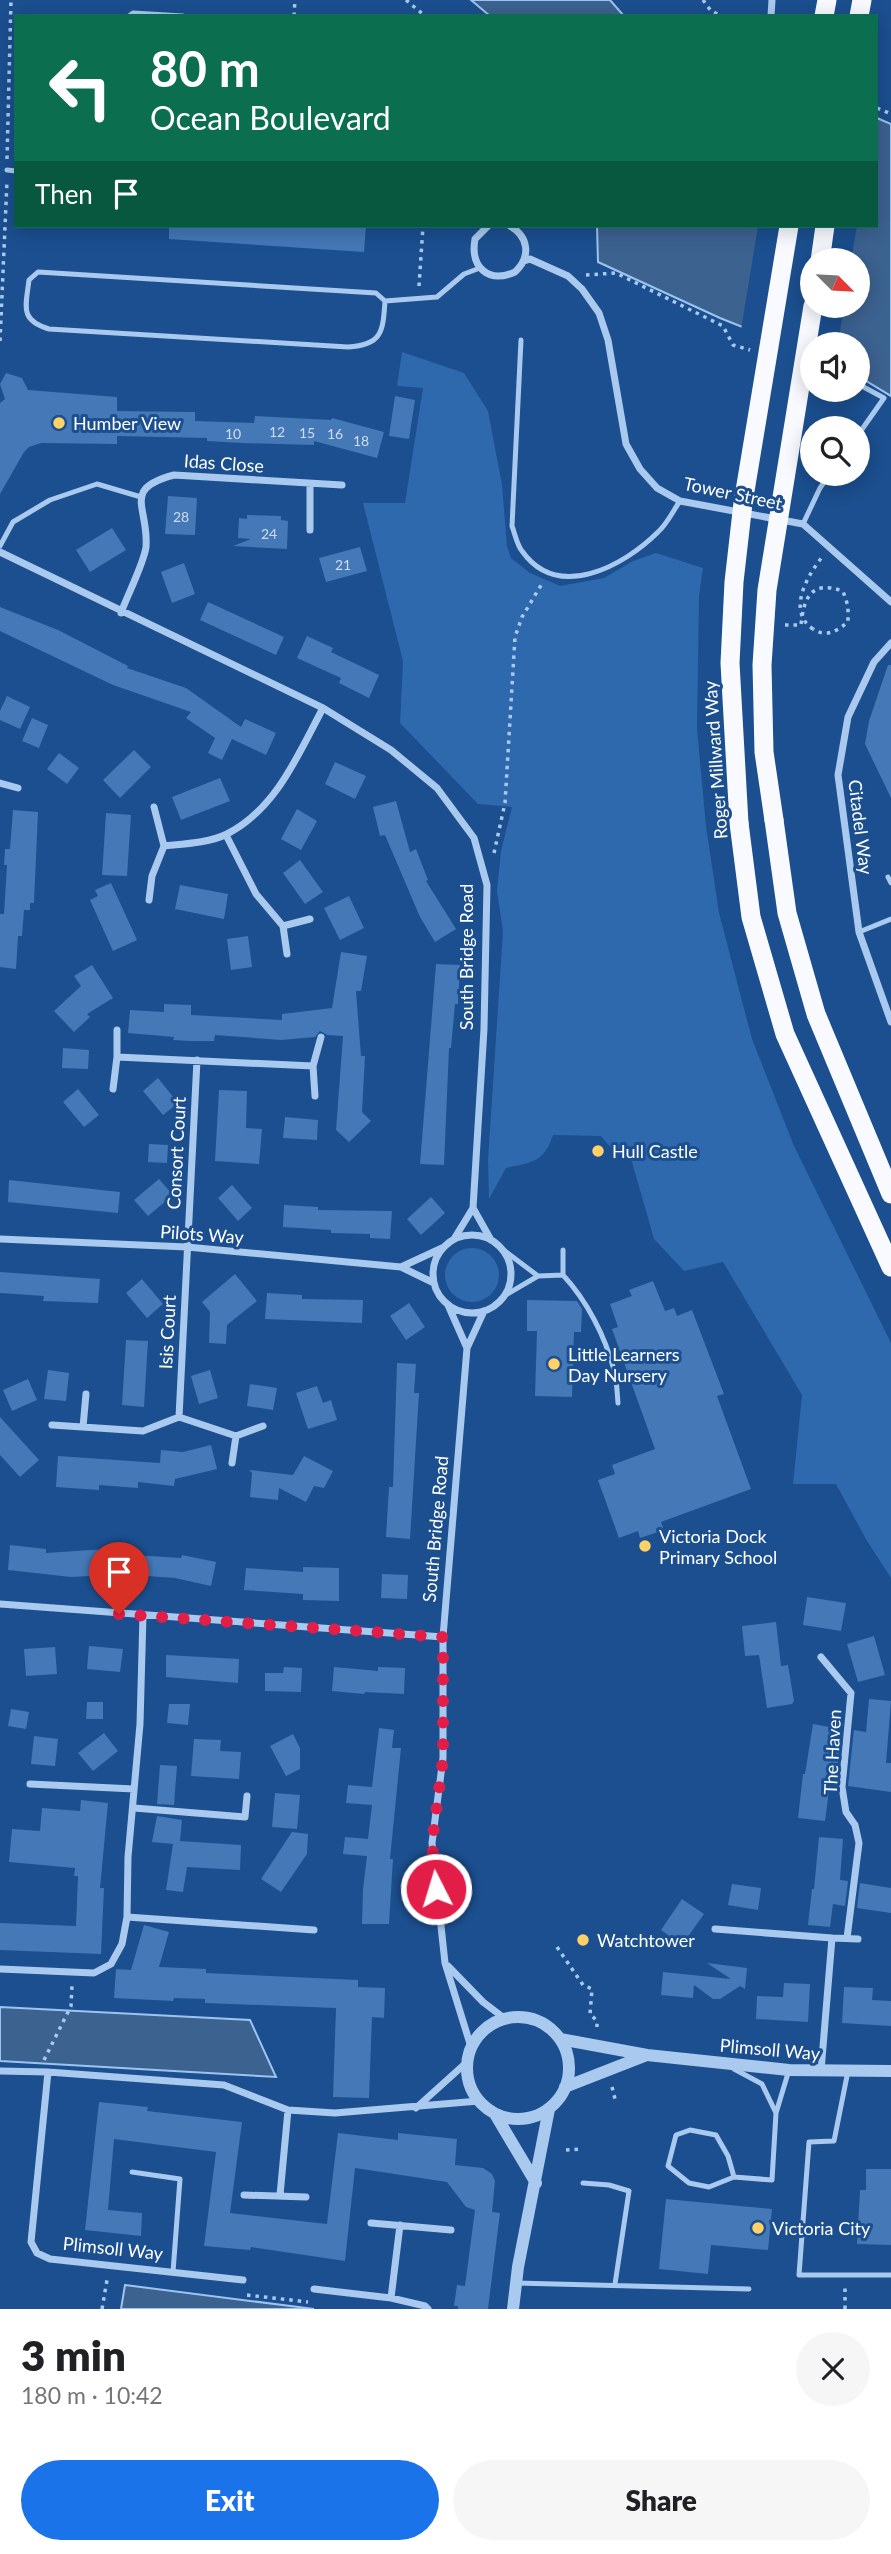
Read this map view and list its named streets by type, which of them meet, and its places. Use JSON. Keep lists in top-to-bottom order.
{
  "streets": {
    "highway": ["Roger Millward Way"],
    "street": [
      "Idas Close",
      "Tower Street",
      "Citadel Way",
      "South Bridge Road",
      "Consort Court",
      "Pilots Way",
      "Isis Court",
      "The Haven",
      "Plimsoll Way"
    ]
  },
  "crossings": [
    ["South Bridge Road", "Pilots Way"],
    ["South Bridge Road", "Plimsoll Way"],
    ["Consort Court", "Pilots Way"],
    ["Consort Court", "Isis Court"],
    ["Pilots Way", "Isis Court"]
  ],
  "places": [
    "Humber View",
    "Hull Castle",
    "Little Learners Day Nursery",
    "Victoria Dock Primary School",
    "Watchtower",
    "Victoria City"
  ],
  "house_numbers": [
    "12",
    "15",
    "10",
    "16",
    "18",
    "28",
    "24",
    "21"
  ],
  "north": "bottom right",
  "page": {
    "turn": ["80 m", "Ocean Boulevard"],
    "then": "Then",
    "heading": ["3 min", "180 m · 10:42"],
    "buttons": ["Exit", "Share"]
  }
}
